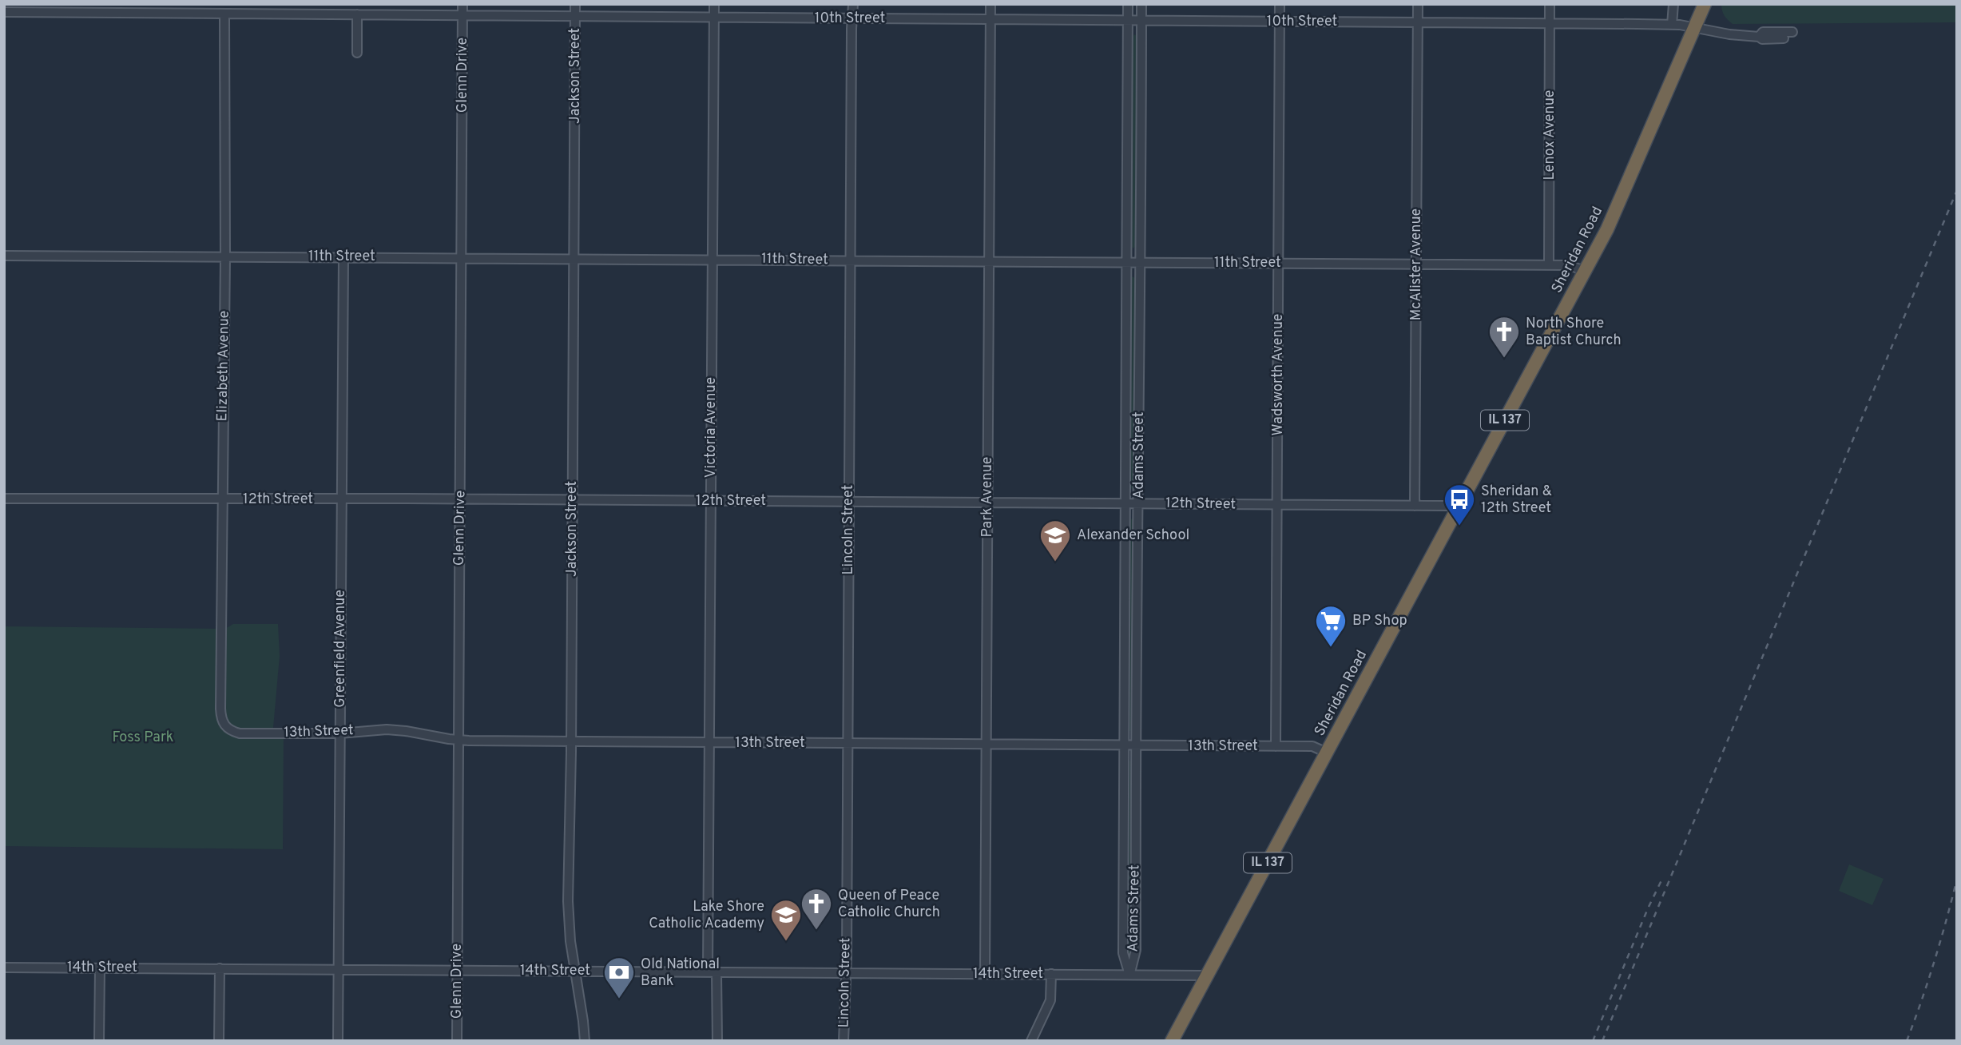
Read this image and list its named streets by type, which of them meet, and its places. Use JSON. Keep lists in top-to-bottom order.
{
  "streets": {
    "highway": ["Sheridan Road", "IL 137"],
    "street": [
      "10th Street",
      "Glenn Drive",
      "Jackson Street",
      "Lenox Avenue",
      "11th Street",
      "McAlister Avenue",
      "Elizabeth Avenue",
      "Wadsworth Avenue",
      "Victoria Avenue",
      "Adams Street",
      "Park Avenue",
      "12th Street",
      "Lincoln Street",
      "Greenfield Avenue",
      "13th Street",
      "14th Street"
    ]
  },
  "crossings": [
    ["10th Street", "Glenn Drive"],
    ["10th Street", "Jackson Street"],
    ["10th Street", "Lenox Avenue"],
    ["10th Street", "Sheridan Road"],
    ["10th Street", "McAlister Avenue"],
    ["10th Street", "Elizabeth Avenue"],
    ["10th Street", "Wadsworth Avenue"],
    ["10th Street", "IL 137"],
    ["10th Street", "Victoria Avenue"],
    ["10th Street", "Adams Street"],
    ["10th Street", "Park Avenue"],
    ["10th Street", "Lincoln Street"],
    ["Glenn Drive", "11th Street"],
    ["Glenn Drive", "12th Street"],
    ["Glenn Drive", "13th Street"],
    ["Glenn Drive", "14th Street"],
    ["Jackson Street", "11th Street"],
    ["Jackson Street", "12th Street"],
    ["Jackson Street", "13th Street"],
    ["Jackson Street", "14th Street"],
    ["Lenox Avenue", "11th Street"],
    ["Sheridan Road", "11th Street"],
    ["Sheridan Road", "IL 137"],
    ["Sheridan Road", "12th Street"],
    ["Sheridan Road", "13th Street"],
    ["Sheridan Road", "14th Street"],
    ["11th Street", "McAlister Avenue"],
    ["11th Street", "Elizabeth Avenue"],
    ["11th Street", "Wadsworth Avenue"],
    ["11th Street", "Victoria Avenue"],
    ["11th Street", "Adams Street"],
    ["11th Street", "Park Avenue"],
    ["11th Street", "Lincoln Street"],
    ["11th Street", "Greenfield Avenue"],
    ["McAlister Avenue", "12th Street"],
    ["Elizabeth Avenue", "12th Street"],
    ["Elizabeth Avenue", "13th Street"],
    ["Wadsworth Avenue", "12th Street"],
    ["Wadsworth Avenue", "13th Street"],
    ["Victoria Avenue", "12th Street"],
    ["Victoria Avenue", "13th Street"],
    ["Victoria Avenue", "14th Street"],
    ["Adams Street", "12th Street"],
    ["Adams Street", "13th Street"],
    ["Adams Street", "14th Street"],
    ["Park Avenue", "12th Street"],
    ["Park Avenue", "13th Street"],
    ["Park Avenue", "14th Street"],
    ["12th Street", "Lincoln Street"],
    ["12th Street", "Greenfield Avenue"],
    ["Lincoln Street", "13th Street"],
    ["Lincoln Street", "14th Street"],
    ["Greenfield Avenue", "13th Street"],
    ["Greenfield Avenue", "14th Street"]
  ],
  "parks": ["Foss Park"],
  "places": {
    "church": ["North Shore Baptist Church", "Queen of Peace Catholic Church"],
    "bus stop": ["Sheridan & 12th Street"],
    "school or university": ["Alexander School", "Lake Shore Catholic Academy"],
    "supermarket": ["BP Shop"],
    "bank": ["Old National Bank"]
  }
}
